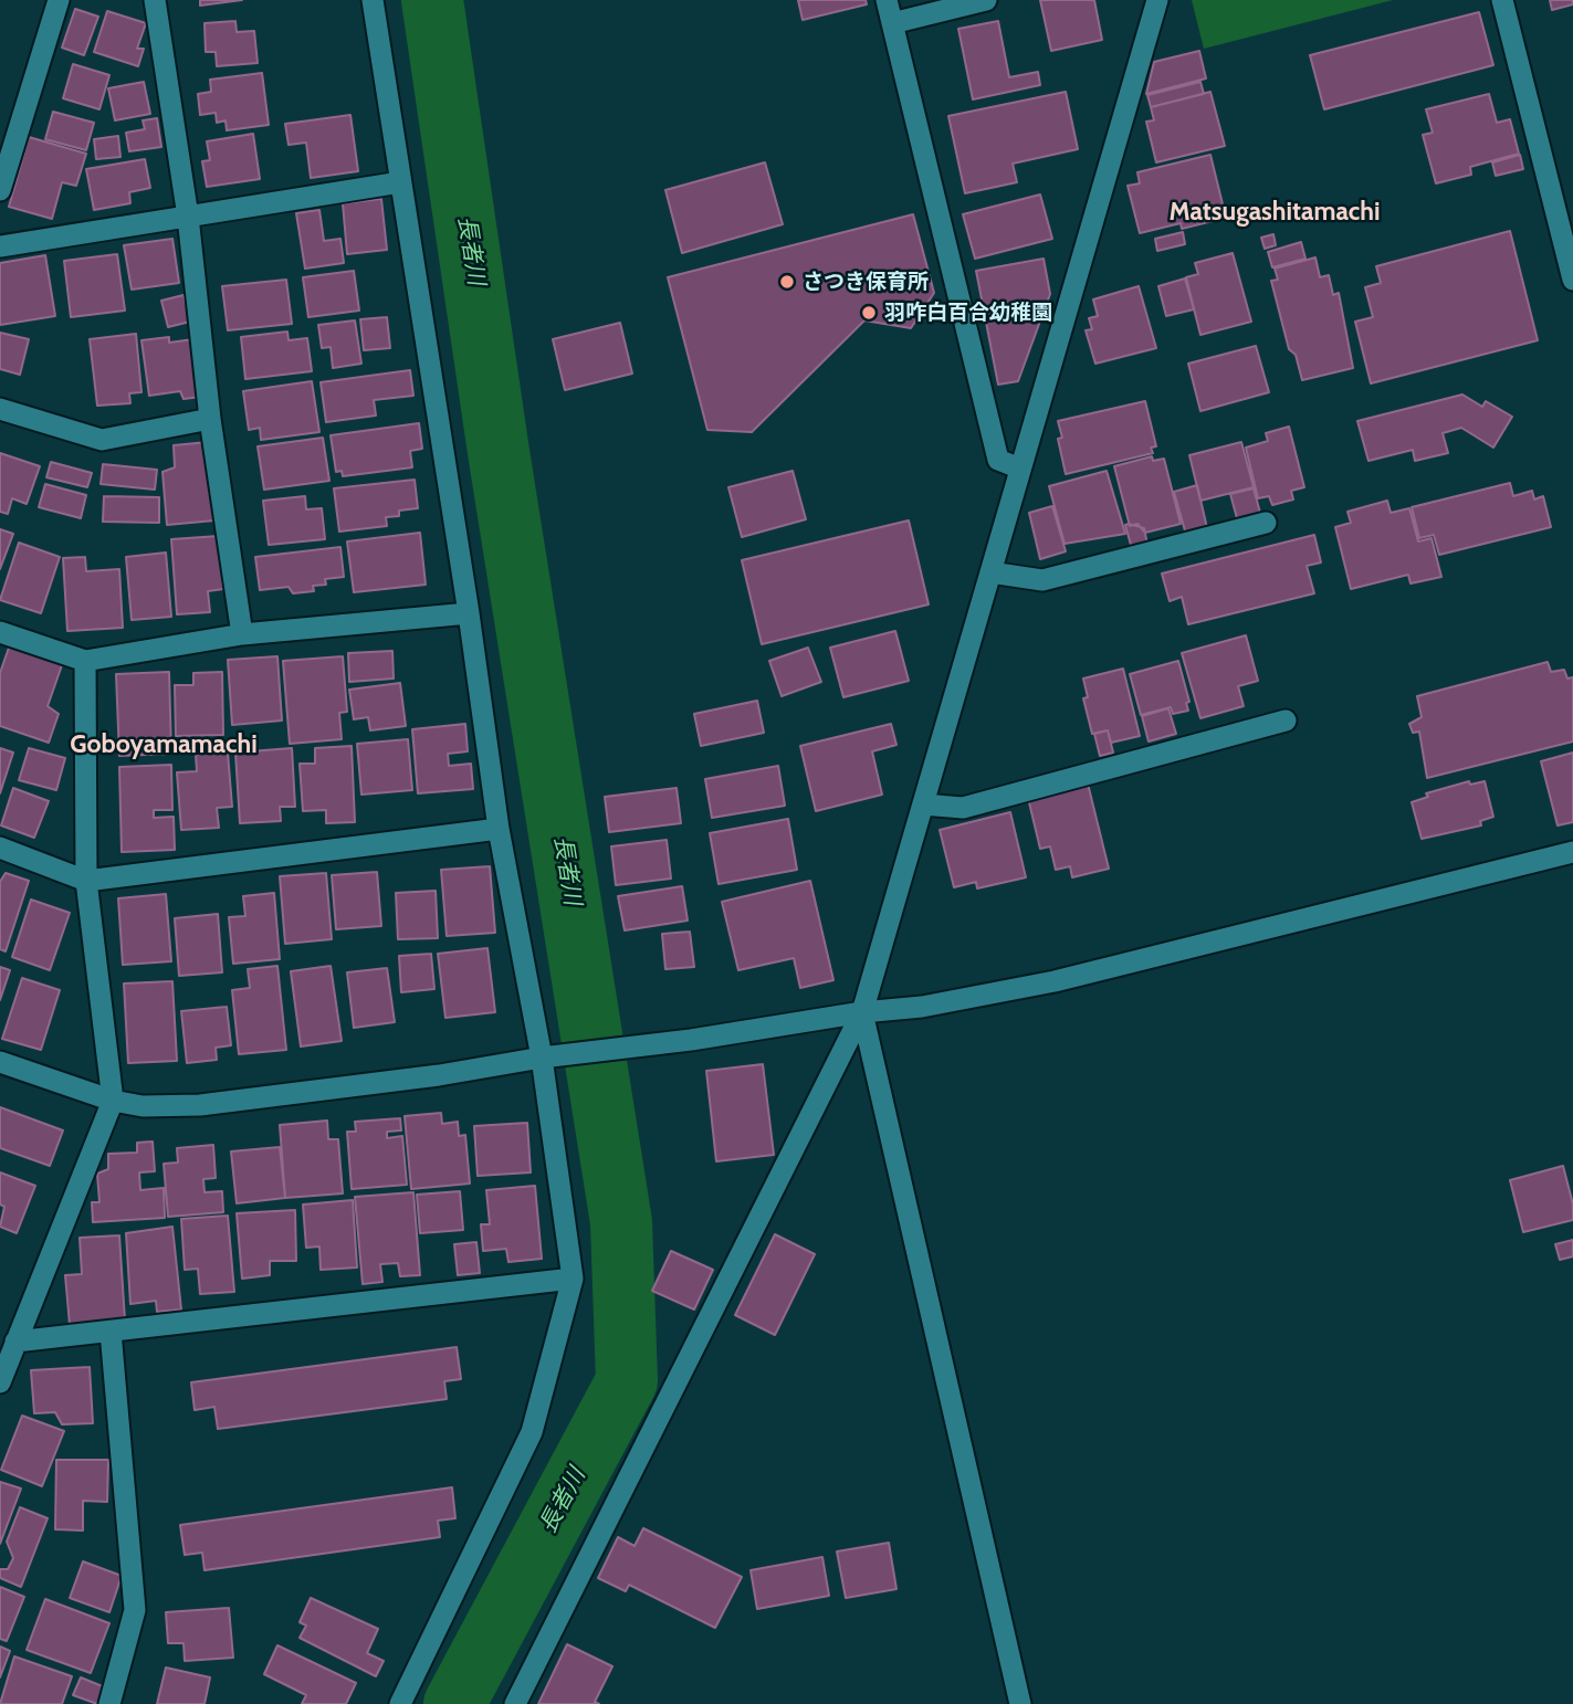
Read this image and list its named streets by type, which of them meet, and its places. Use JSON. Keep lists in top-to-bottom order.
{
  "districts": ["Matsugashitamachi", "Goboyamamachi"],
  "water": ["長者川"],
  "places": ["さつき保育所", "羽咋白百合幼稚園"]
}
